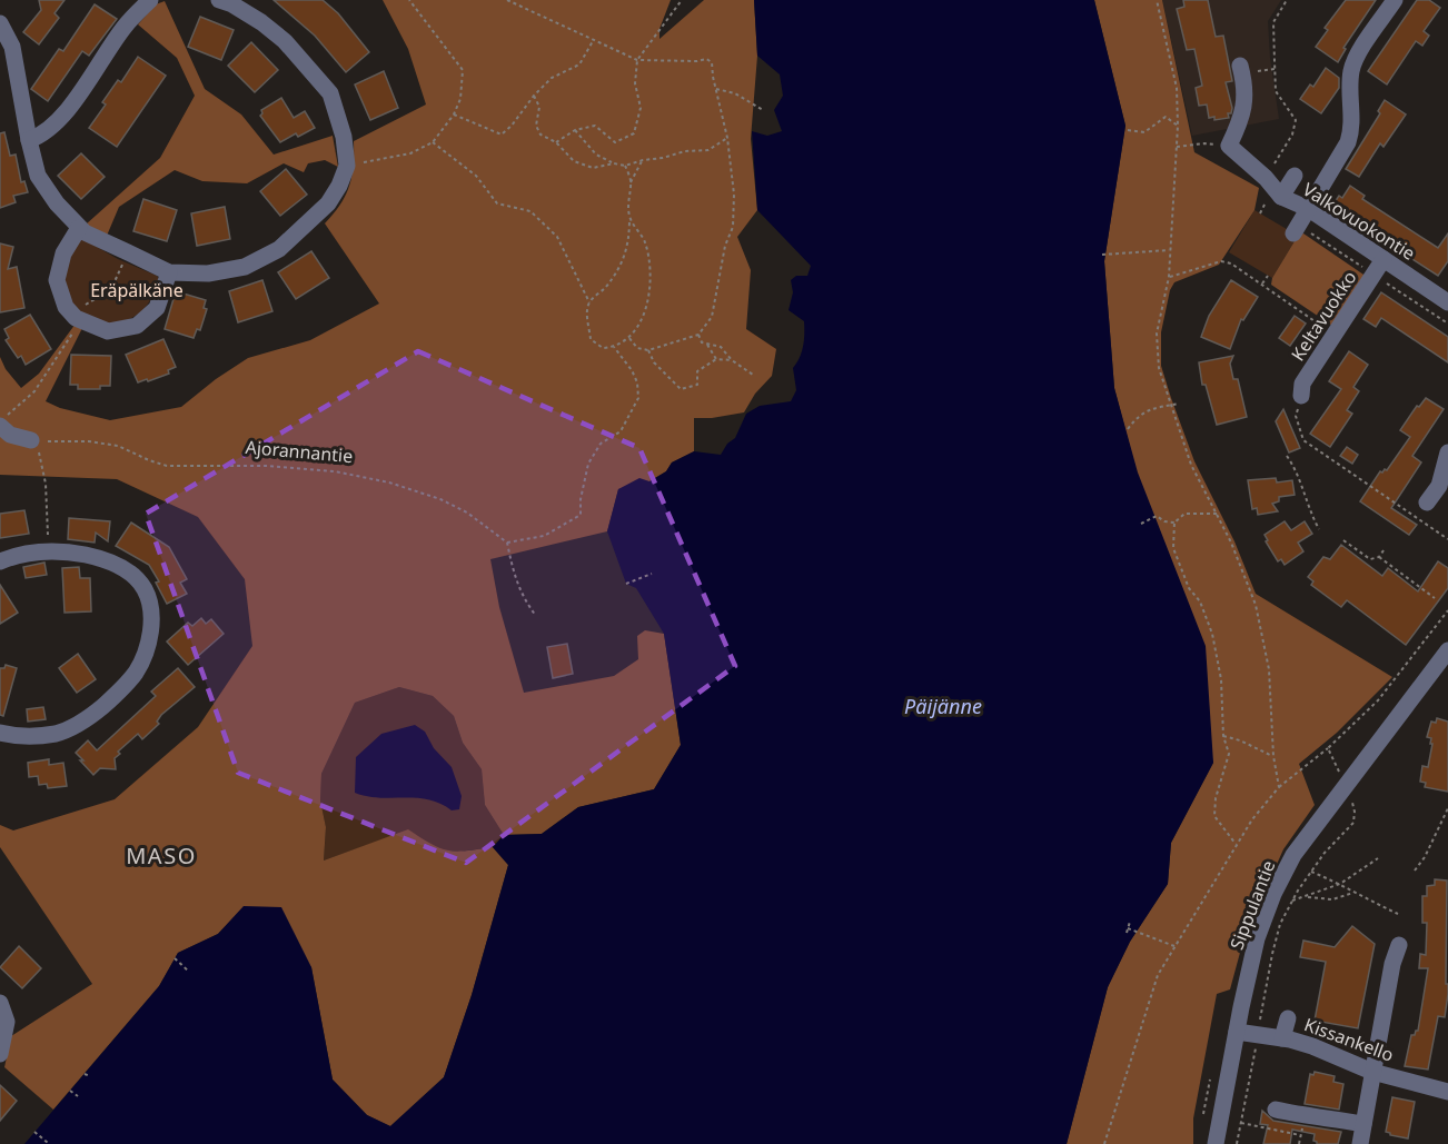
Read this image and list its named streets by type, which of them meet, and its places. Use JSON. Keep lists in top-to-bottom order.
{
  "streets": {
    "street": [
      "Valkovuokontie",
      "Keltavuokko",
      "Sippulantie",
      "Kissankello"
    ],
    "path": ["Ajorannantie"]
  },
  "crossings": [
    ["Valkovuokontie", "Keltavuokko"],
    ["Sippulantie", "Kissankello"]
  ],
  "districts": ["MASO"],
  "water": ["Päijänne"],
  "parks": ["Eräpälkäne"]
}
